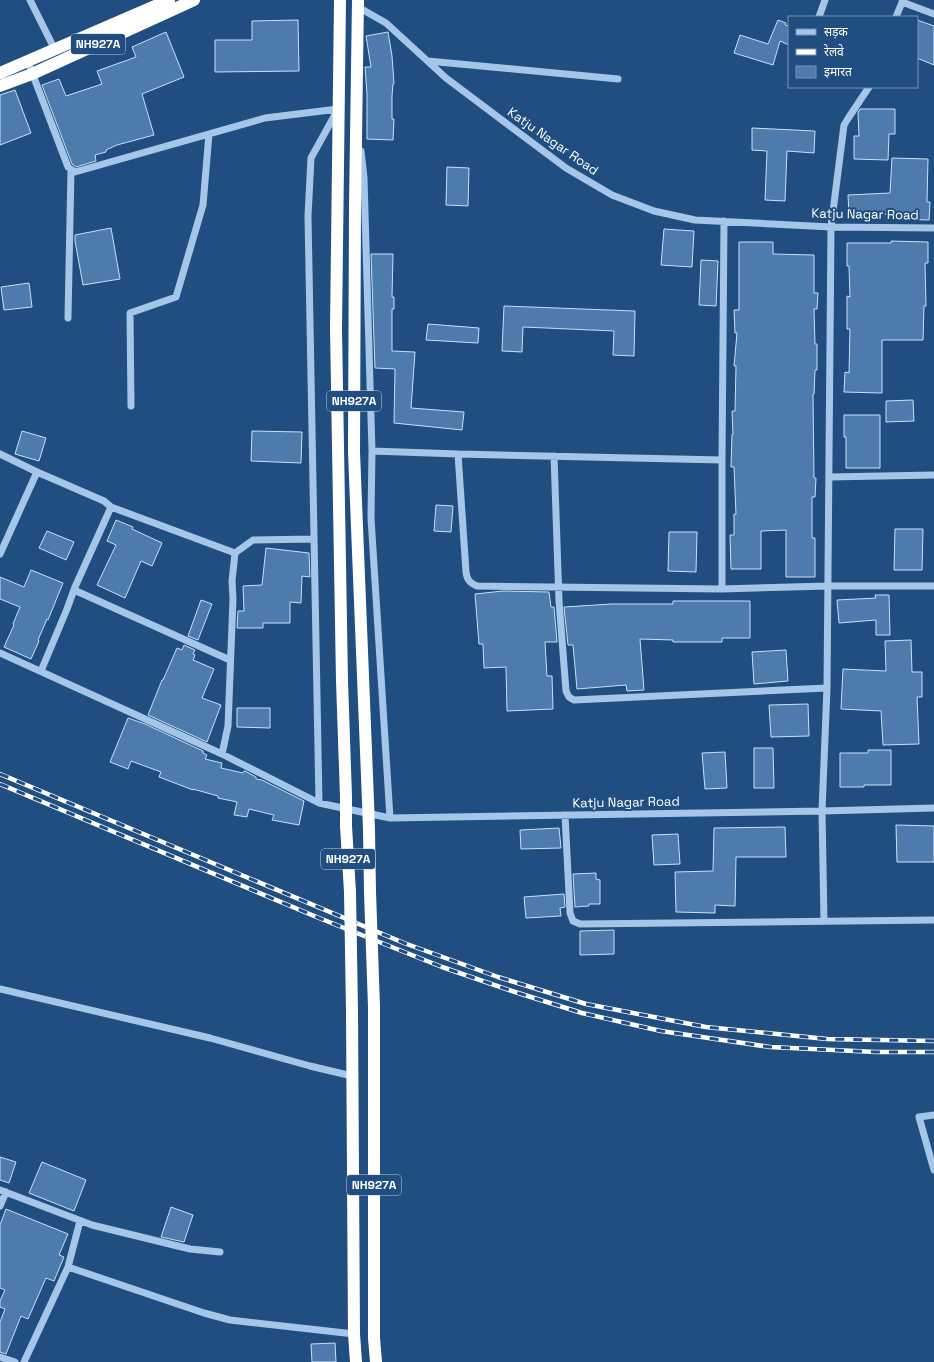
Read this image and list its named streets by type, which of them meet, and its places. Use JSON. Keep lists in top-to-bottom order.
{
  "streets": {
    "highway": ["NH927A"],
    "street": ["Katju Nagar Road"]
  },
  "crossings": [
    ["NH927A", "Katju Nagar Road"]
  ],
  "legend": ["सड़क", "रेलवे", "इमारत"]
}
